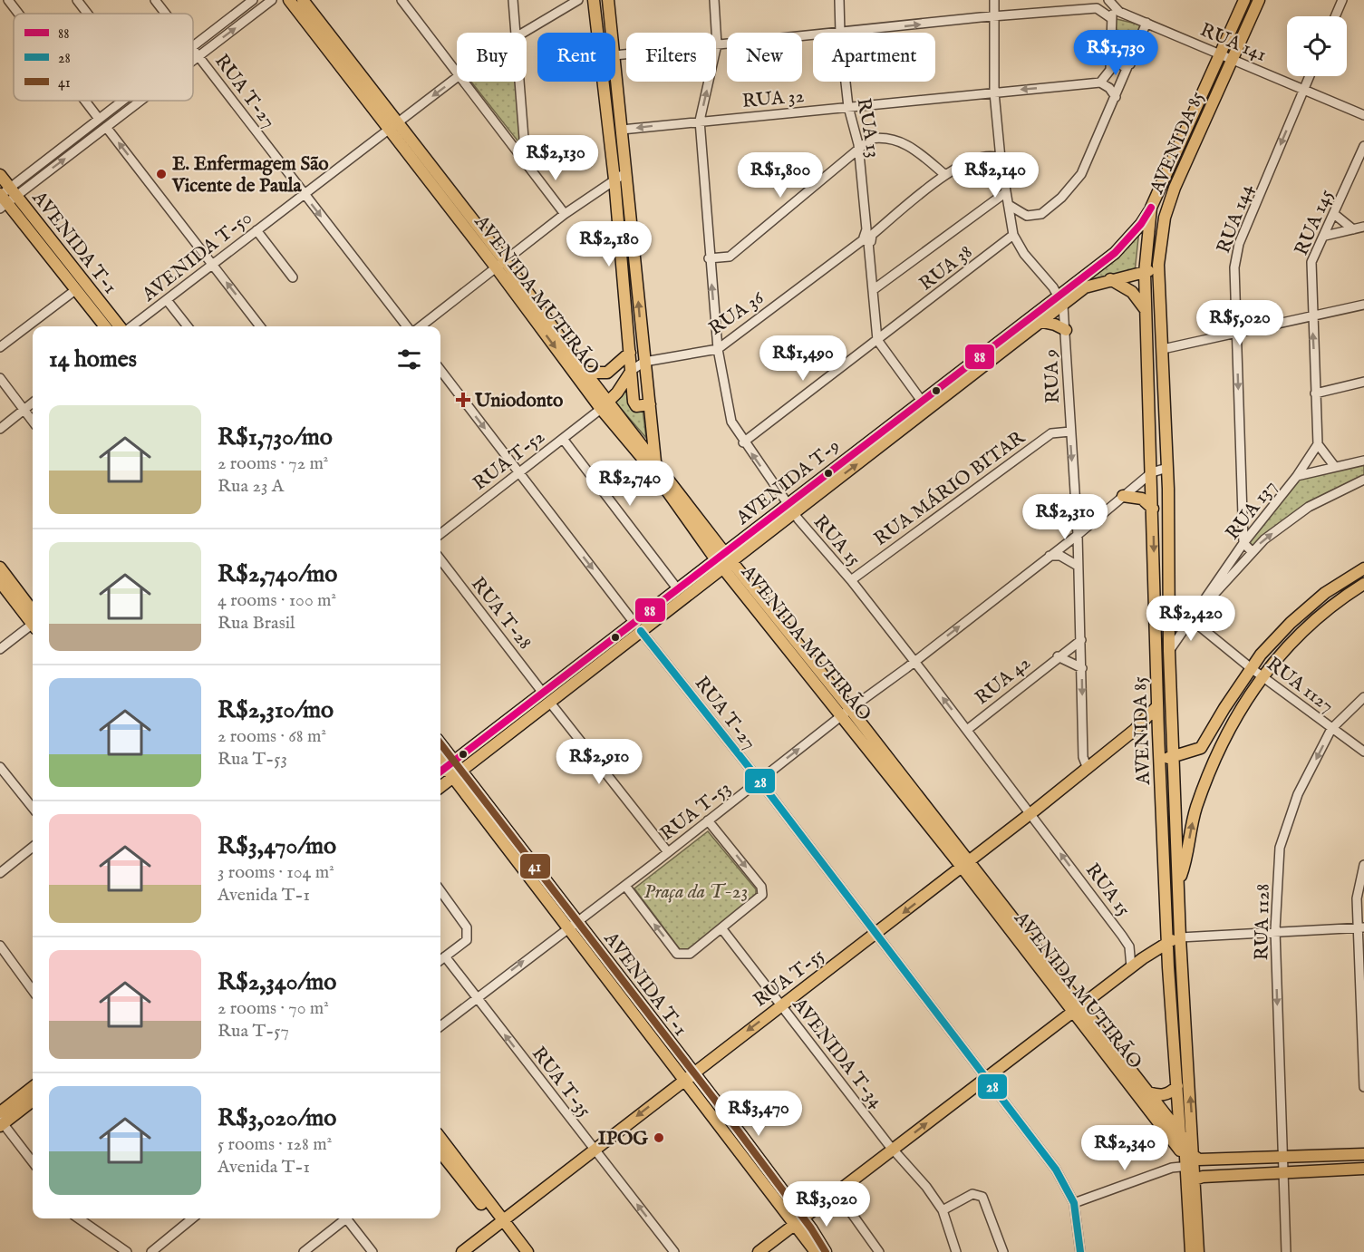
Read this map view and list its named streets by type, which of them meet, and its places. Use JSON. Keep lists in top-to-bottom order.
{
  "streets": {
    "main road": [
      "AVENIDA 85",
      "AVENIDA T-1",
      "AVENIDA MUTIRÃO",
      "RUA 36",
      "AVENIDA T-9",
      "RUA T-55"
    ],
    "street": [
      "RUA 141",
      "RUA T-27",
      "RUA 32",
      "RUA 13",
      "RUA 144",
      "RUA 145",
      "AVENIDA T-50",
      "RUA 38",
      "RUA 9",
      "RUA T-52",
      "RUA MÁRIO BITAR",
      "RUA 137",
      "RUA 15",
      "RUA T-28",
      "RUA 42",
      "RUA 1127",
      "RUA T-53",
      "RUA 1128",
      "AVENIDA T-34",
      "RUA T-35"
    ]
  },
  "crossings": [
    ["RUA 141", "AVENIDA 85"],
    ["RUA 141", "RUA 144"],
    ["RUA T-27", "AVENIDA T-50"],
    ["RUA T-27", "AVENIDA T-9"],
    ["RUA T-27", "RUA T-53"],
    ["RUA T-27", "RUA T-55"],
    ["RUA 32", "RUA 13"],
    ["RUA 32", "RUA 15"],
    ["RUA 13", "RUA 38"],
    ["RUA 13", "RUA 36"],
    ["AVENIDA 85", "AVENIDA MUTIRÃO"],
    ["AVENIDA 85", "AVENIDA T-9"],
    ["AVENIDA 85", "RUA 137"],
    ["AVENIDA 85", "RUA 1127"],
    ["AVENIDA 85", "RUA T-53"],
    ["AVENIDA 85", "RUA T-55"],
    ["RUA 144", "RUA 137"],
    ["AVENIDA T-1", "AVENIDA T-9"],
    ["AVENIDA T-1", "RUA T-53"],
    ["AVENIDA T-1", "RUA T-55"],
    ["AVENIDA T-50", "AVENIDA MUTIRÃO"],
    ["RUA 38", "RUA 15"],
    ["AVENIDA MUTIRÃO", "RUA 36"],
    ["AVENIDA MUTIRÃO", "RUA T-52"],
    ["AVENIDA MUTIRÃO", "AVENIDA T-9"],
    ["AVENIDA MUTIRÃO", "RUA T-53"],
    ["AVENIDA MUTIRÃO", "RUA T-55"],
    ["RUA 36", "RUA T-52"],
    ["RUA 36", "RUA 15"],
    ["RUA 9", "AVENIDA T-9"],
    ["RUA 9", "RUA MÁRIO BITAR"],
    ["RUA 9", "RUA 42"],
    ["RUA 9", "RUA T-53"],
    ["RUA 9", "RUA T-55"],
    ["AVENIDA T-9", "RUA 15"],
    ["AVENIDA T-9", "RUA T-28"],
    ["RUA MÁRIO BITAR", "RUA 15"],
    ["RUA 137", "RUA 1127"],
    ["RUA 15", "RUA 42"],
    ["RUA 15", "RUA T-53"],
    ["RUA 15", "RUA T-55"],
    ["RUA 1127", "RUA 1128"],
    ["RUA T-53", "RUA T-35"],
    ["RUA T-55", "AVENIDA T-34"],
    ["RUA T-55", "RUA T-35"]
  ],
  "one_way": [
    "RUA 32",
    "RUA 144",
    "RUA 9",
    "RUA 15",
    "RUA T-53",
    "RUA 1128",
    "RUA T-55",
    "RUA T-35"
  ],
  "parks": ["Praça da T-23"],
  "places": {
    "other": ["E. Enfermagem São Vicente de Paula", "IPOG"],
    "health": ["Uniodonto"]
  },
  "lines": ["transit line 88", "transit line 28", "transit line 41"],
  "legend": ["88", "28", "41"],
  "page": {
    "price": [
      "R$1,730",
      "R$2,130",
      "R$1,800",
      "R$2,140",
      "R$2,180",
      "R$5,020",
      "R$1,490",
      "R$2,740",
      "R$2,310",
      "R$2,420",
      "R$2,910",
      "R$3,470",
      "R$2,340",
      "R$3,020"
    ],
    "chip": [
      "Buy",
      "Rent",
      "Filters",
      "New",
      "Apartment"
    ],
    "heading": "14 homes",
    "list": [
      {
        "name": "R$1,730/mo",
        "note": "2 rooms · 72 m² · Rua 23 A"
      },
      {
        "name": "R$2,740/mo",
        "note": "4 rooms · 100 m² · Rua Brasil"
      },
      {
        "name": "R$2,310/mo",
        "note": "2 rooms · 68 m² · Rua T-53"
      },
      {
        "name": "R$3,470/mo",
        "note": "3 rooms · 104 m² · Avenida T-1"
      },
      {
        "name": "R$2,340/mo",
        "note": "2 rooms · 70 m² · Rua T-57"
      },
      {
        "name": "R$3,020/mo",
        "note": "5 rooms · 128 m² · Avenida T-1"
      }
    ]
  }
}
